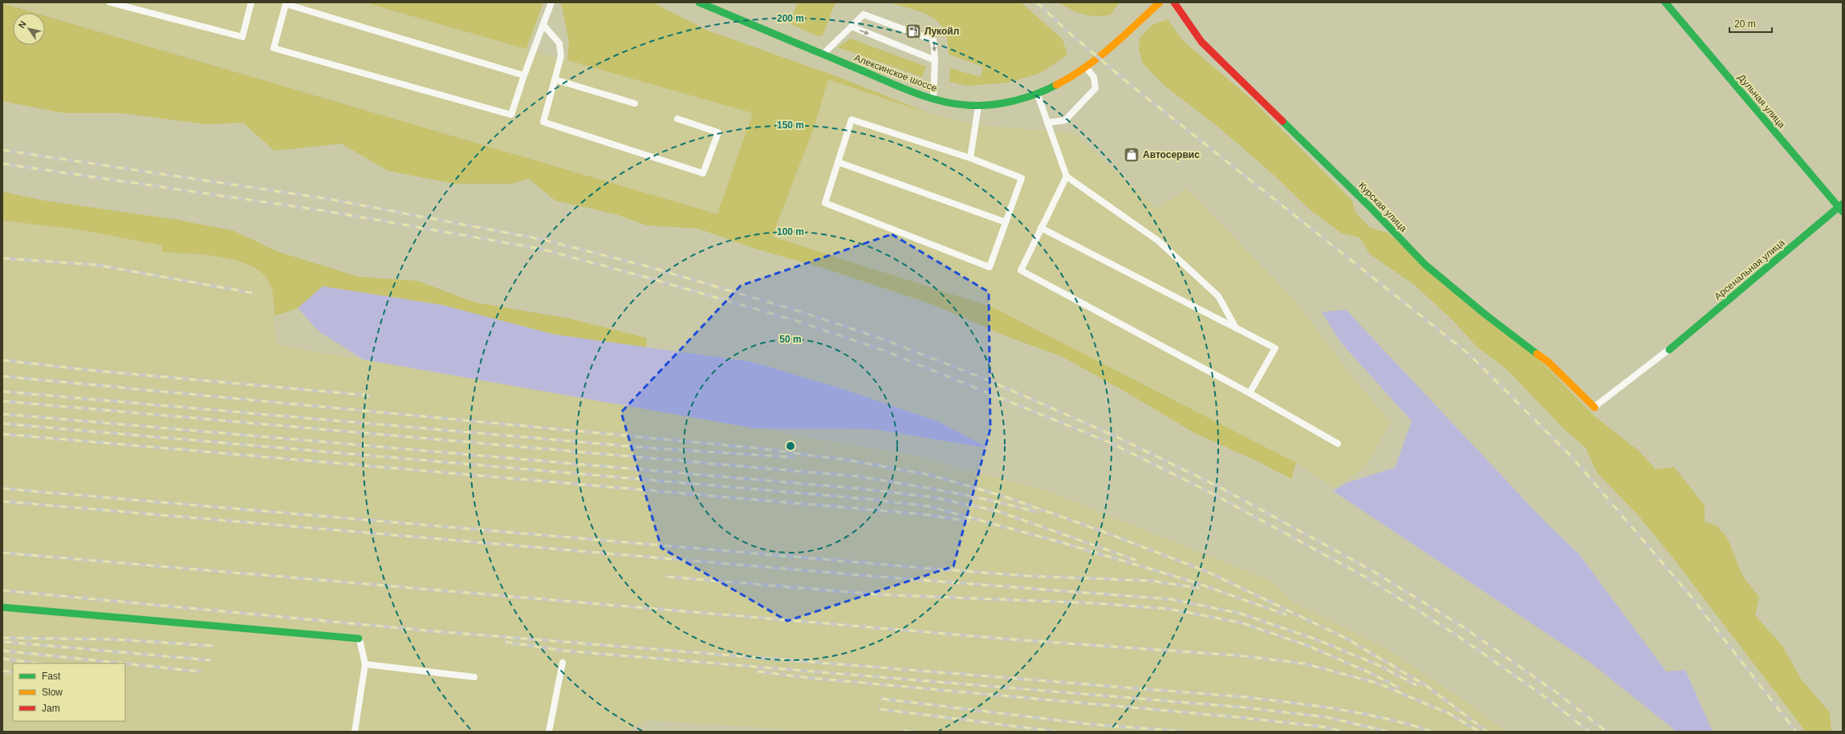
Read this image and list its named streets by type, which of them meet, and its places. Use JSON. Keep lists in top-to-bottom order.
{
  "streets": {
    "street": [
      "Алексинское шоссе",
      "Дульная улица",
      "Курская улица",
      "Арсенальная улица"
    ]
  },
  "crossings": [
    ["Дульная улица", "Арсенальная улица"]
  ],
  "places": {
    "fuel station": ["Лукойл"],
    "shop": ["Автосервис"]
  },
  "legend": ["Fast", "Slow", "Jam"],
  "scale_bar": "20 m",
  "north": "top left",
  "rings": [
    "200 m",
    "150 m",
    "100 m",
    "50 m"
  ]
}
